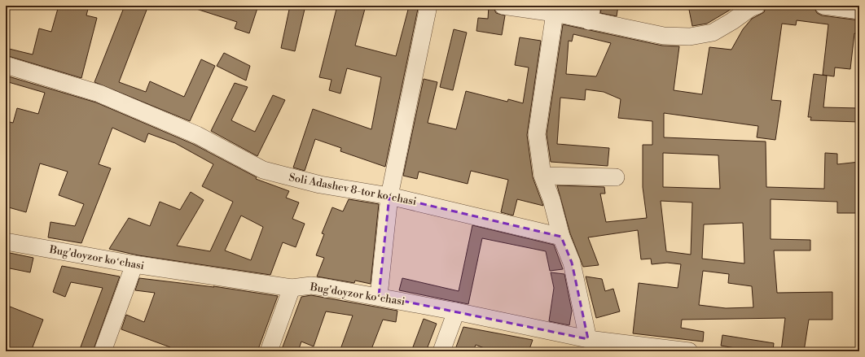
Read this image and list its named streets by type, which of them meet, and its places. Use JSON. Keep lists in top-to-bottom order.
{
  "streets": {
    "street": ["Soli Adashev 8-tor koʻchasi", "Bug'doyzor koʻchasi"]
  }
}
